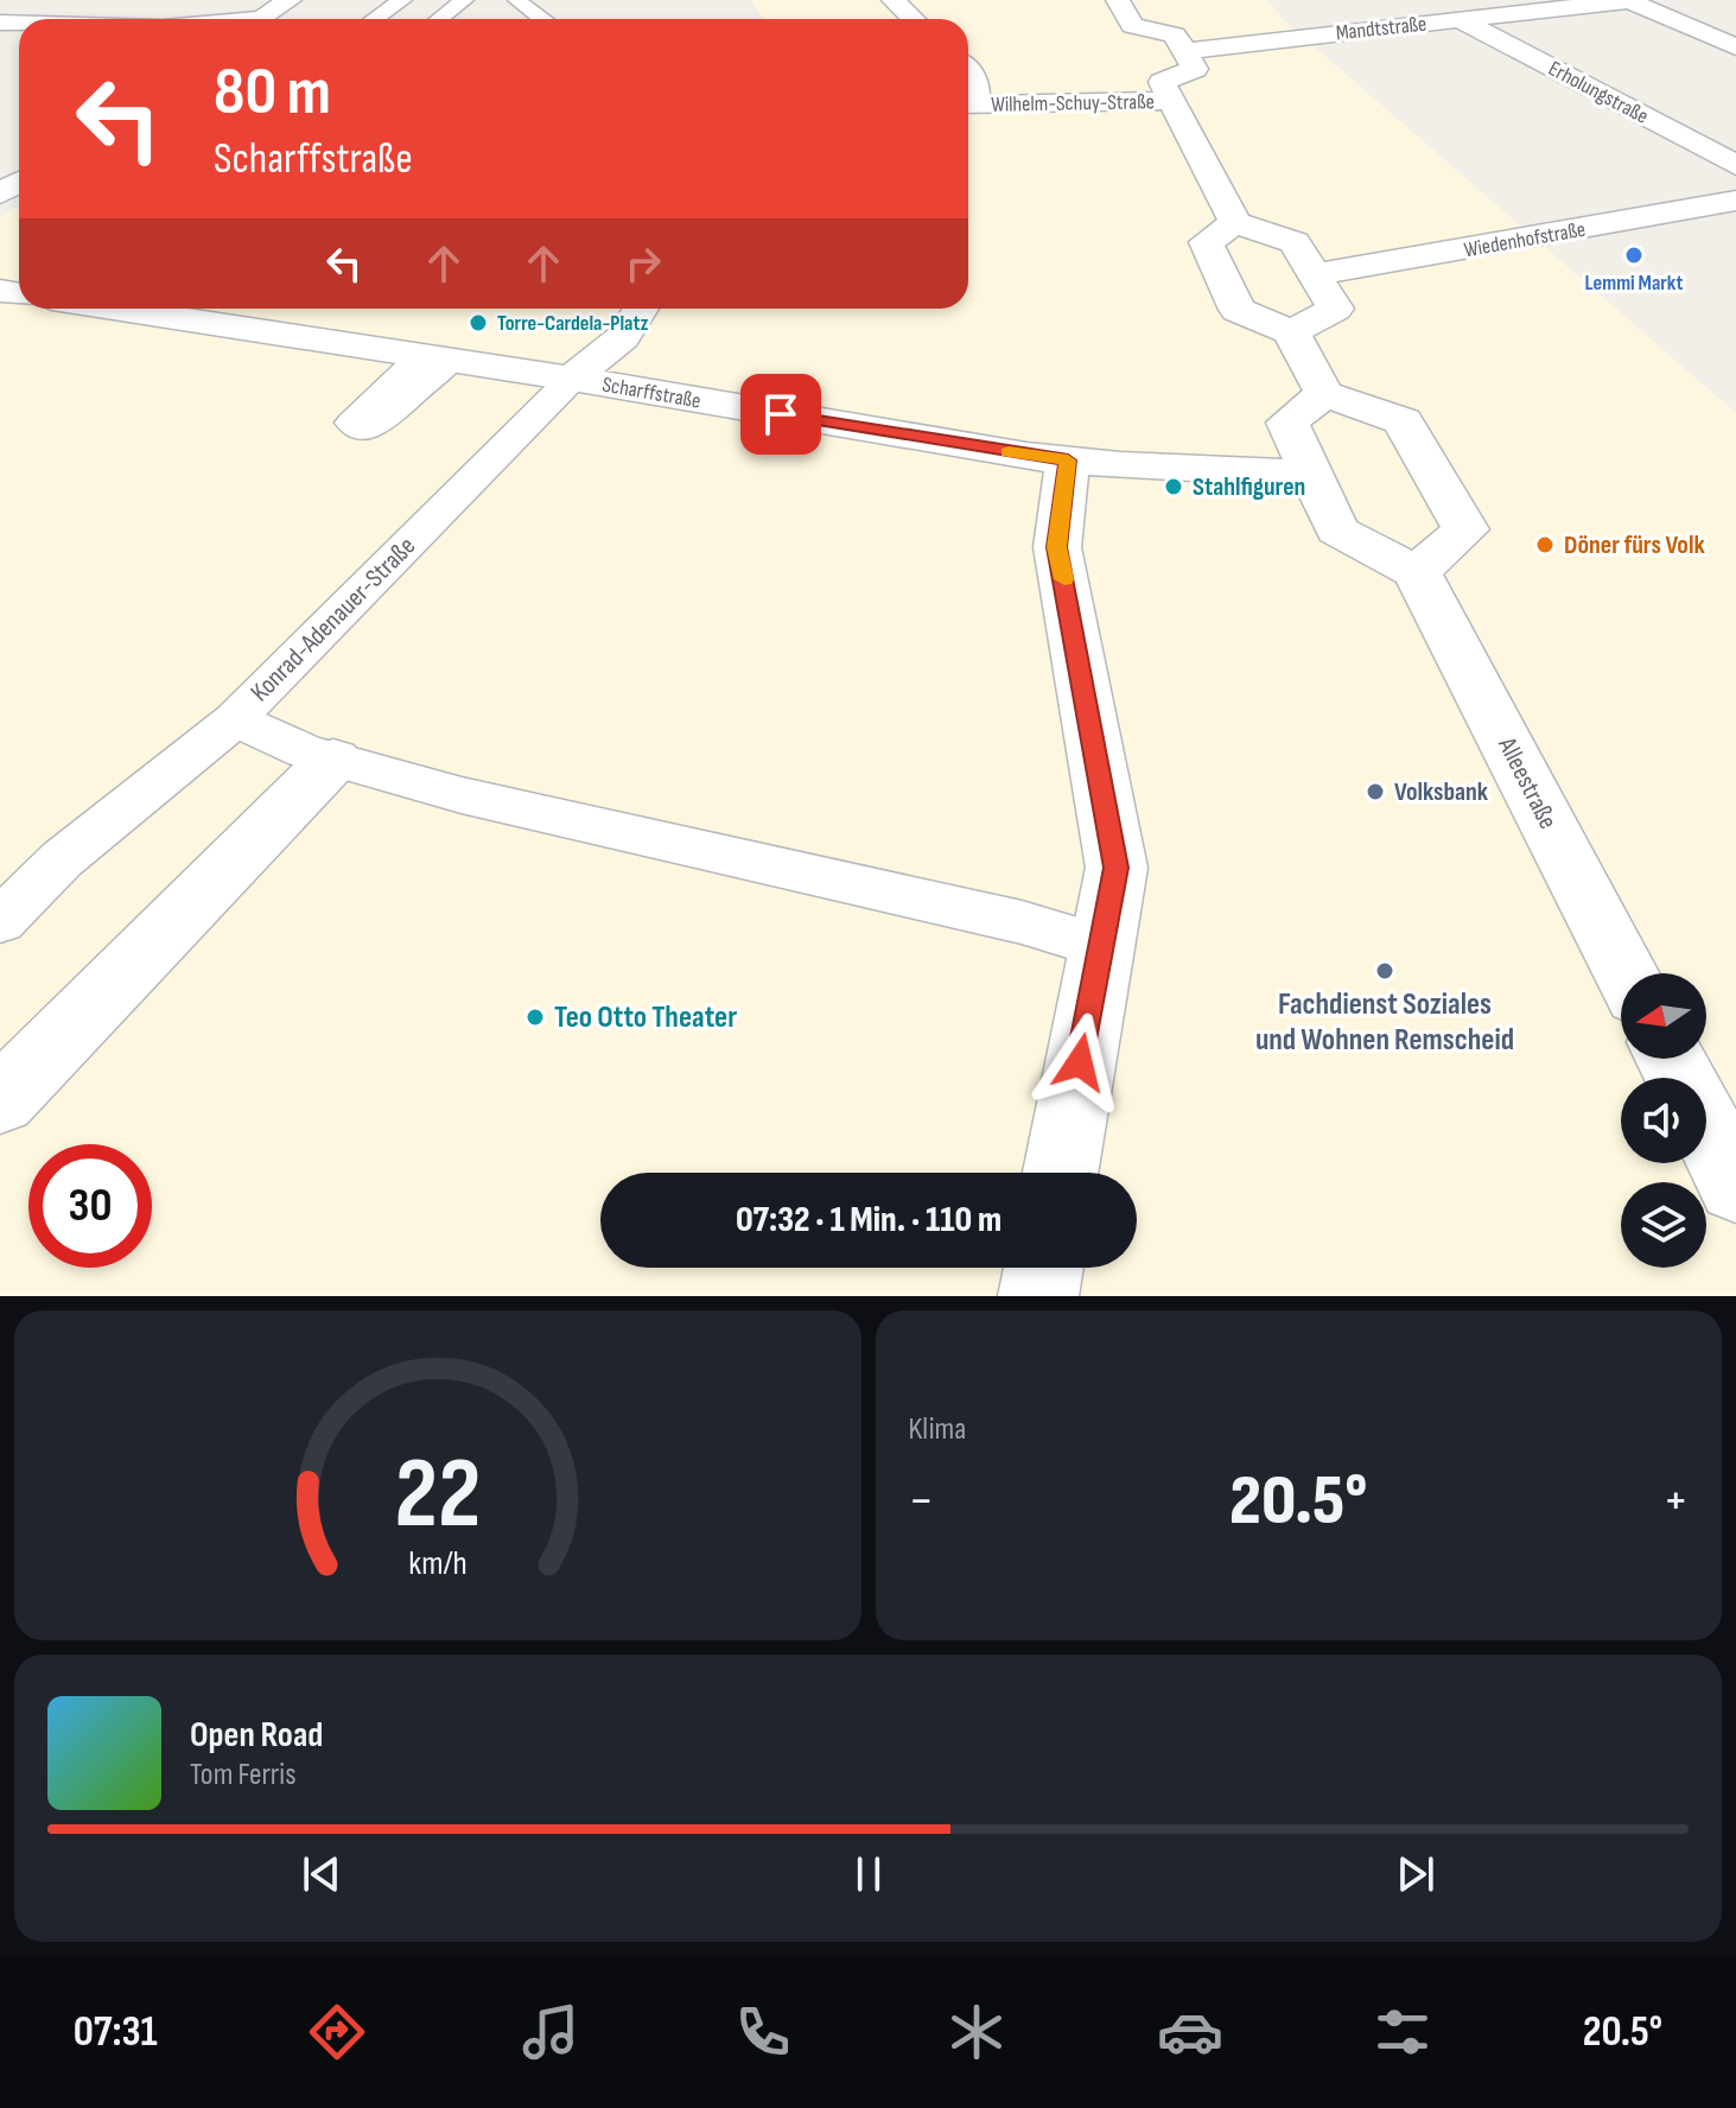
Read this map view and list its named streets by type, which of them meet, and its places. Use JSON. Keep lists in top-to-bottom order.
{
  "streets": {
    "street": [
      "Mandtstraße",
      "Erholungstraße",
      "Wilhelm-Schuy-Straße",
      "Wiedenhofstraße",
      "Scharffstraße",
      "Konrad-Adenauer-Straße",
      "Alleestraße"
    ]
  },
  "crossings": [
    ["Mandtstraße", "Erholungstraße"],
    ["Scharffstraße", "Konrad-Adenauer-Straße"]
  ],
  "places": [
    "Lemmi Markt",
    "Torre-Cardela-Platz",
    "Stahlfiguren",
    "Döner fürs Volk",
    "Volksbank",
    "Fachdienst Soziales und Wohnen Remscheid",
    "Teo Otto Theater"
  ],
  "north": "left",
  "page": {
    "turn": ["80 m", "Scharffstraße"],
    "limit": "30",
    "trip": "07:32 · 1 Min. · 110 m",
    "tile": "Klima",
    "heat": ["−", "20.5°", "+"],
    "song": ["Open Road", "Tom Ferris"],
    "tabs": ["07:31", "20.5°"],
    "gauge": ["22", "km/h"]
  }
}
